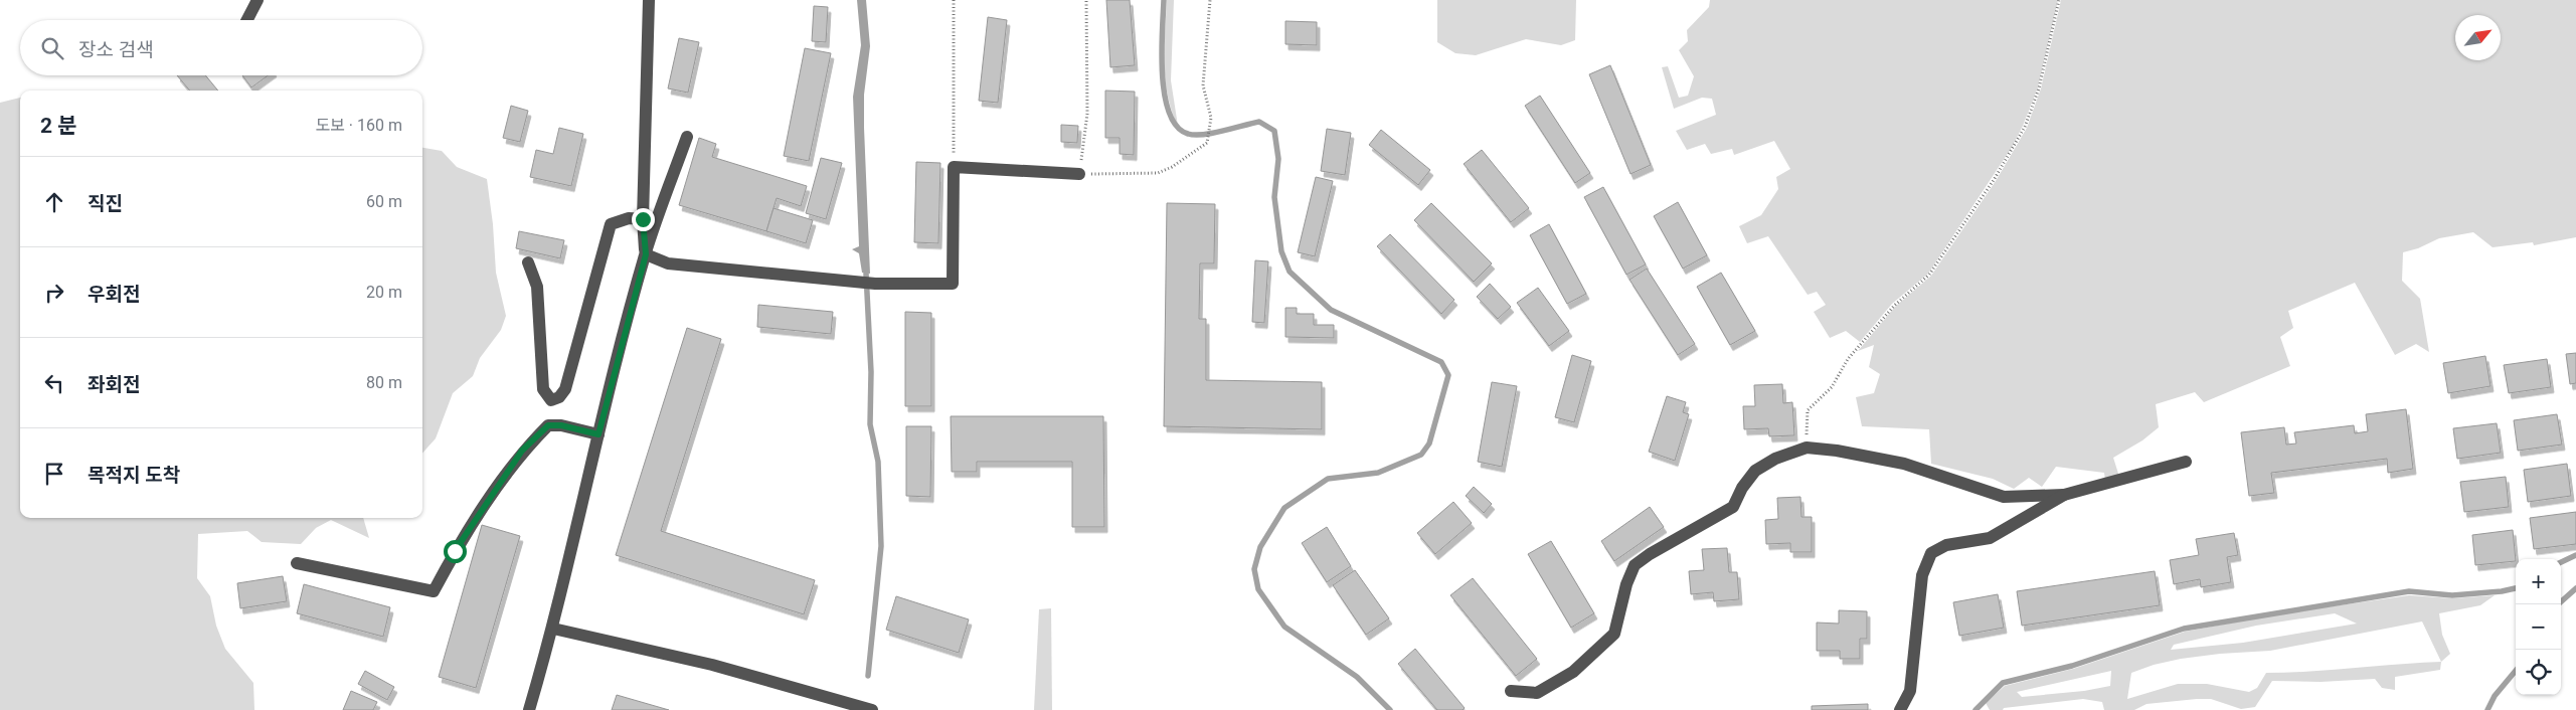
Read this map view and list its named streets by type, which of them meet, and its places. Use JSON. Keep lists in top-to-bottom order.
{
  "north": "top right",
  "page": {
    "search": "장소 검색",
    "heading": ["2 분", "도보 · 160 m"],
    "list": [
      ["직진", "60 m"],
      ["우회전", "20 m"],
      ["좌회전", "80 m"],
      "목적지 도착"
    ],
    "map_buttons": ["+", "−"]
  }
}
